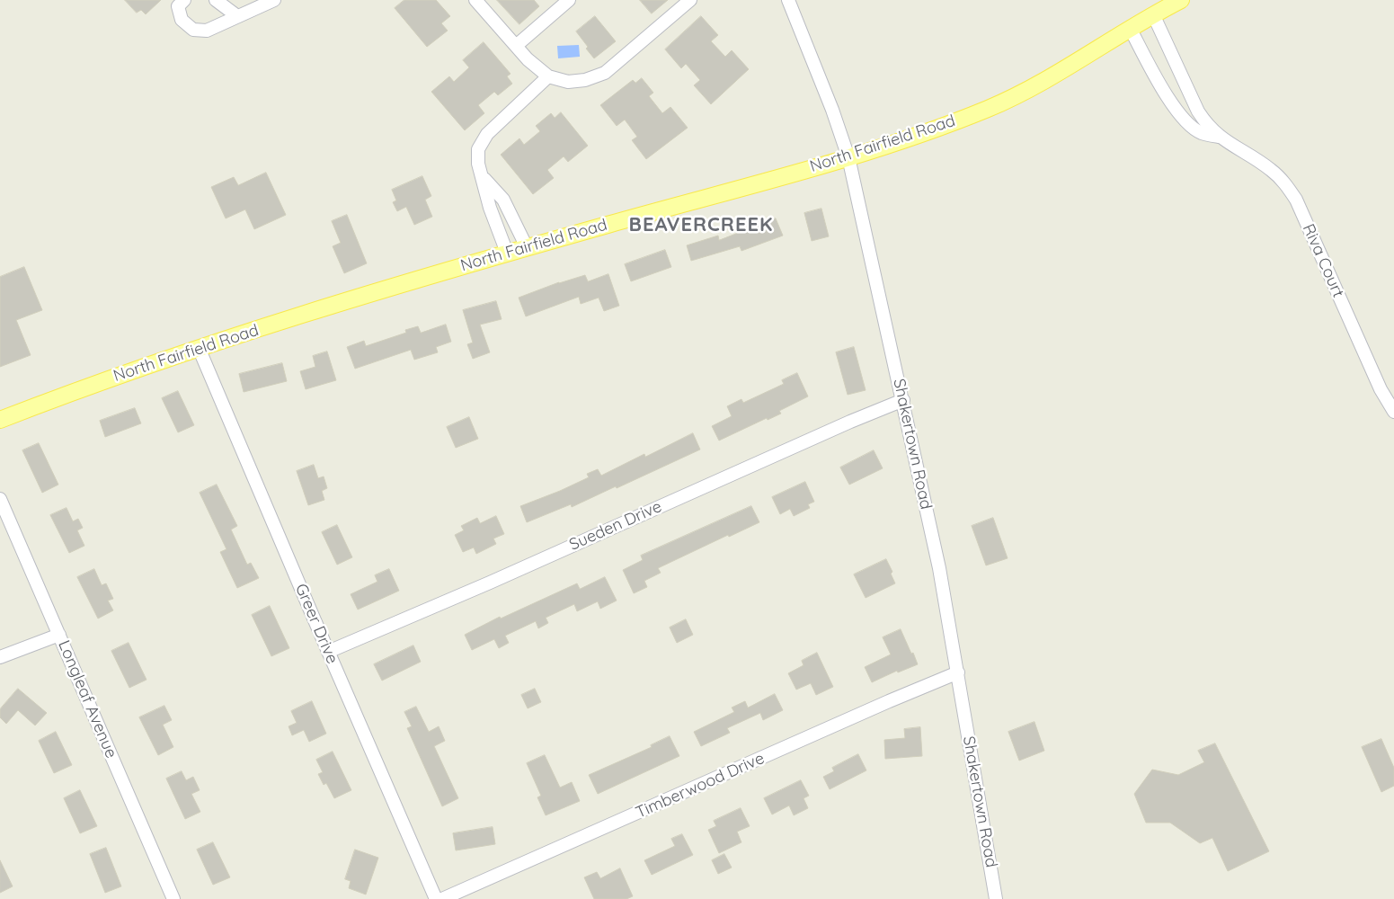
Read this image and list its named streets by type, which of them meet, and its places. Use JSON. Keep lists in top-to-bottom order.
{
  "streets": {
    "main road": ["North Fairfield Road"],
    "street": [
      "Riva Court",
      "Shakertown Road",
      "Sueden Drive",
      "Greer Drive",
      "Longleaf Avenue",
      "Timberwood Drive"
    ]
  },
  "crossings": [
    ["North Fairfield Road", "Riva Court"],
    ["North Fairfield Road", "Shakertown Road"],
    ["North Fairfield Road", "Greer Drive"],
    ["Shakertown Road", "Sueden Drive"],
    ["Shakertown Road", "Timberwood Drive"],
    ["Sueden Drive", "Greer Drive"]
  ],
  "districts": ["BEAVERCREEK"]
}
